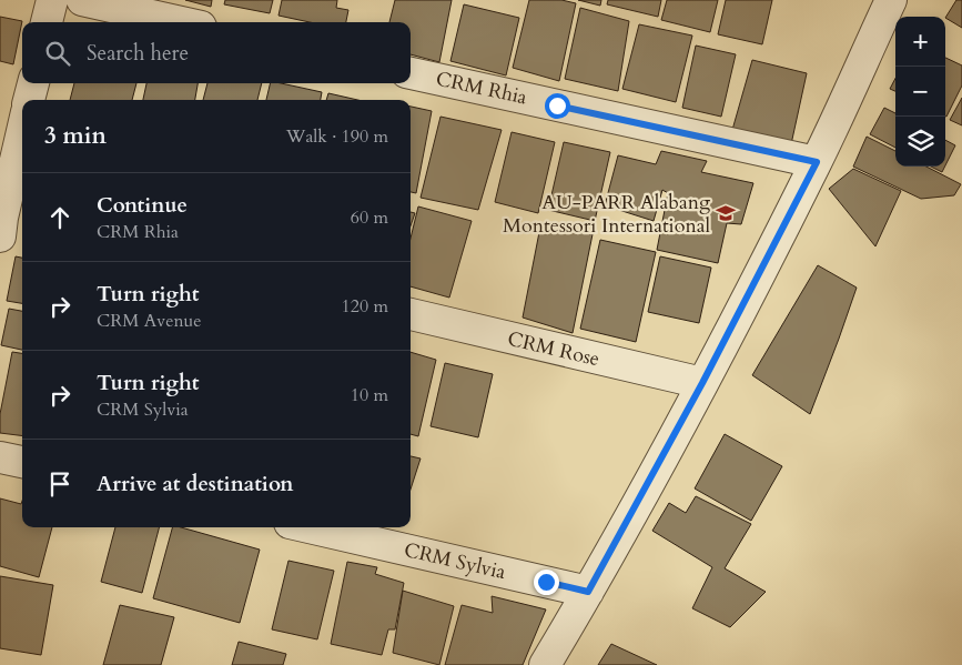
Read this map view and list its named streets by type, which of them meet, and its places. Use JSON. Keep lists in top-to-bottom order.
{
  "streets": {
    "street": ["CRM Rhia", "CRM Rose", "CRM Sylvia"]
  },
  "places": {
    "school or university": ["AU-PARR Alabang Montessori International"]
  },
  "page": {
    "map_buttons": ["+", "−"],
    "search": "Search here",
    "heading": ["3 min", "Walk · 190 m"],
    "list": [
      ["Continue", "CRM Rhia", "60 m"],
      ["Turn right", "CRM Avenue", "120 m"],
      ["Turn right", "CRM Sylvia", "10 m"],
      "Arrive at destination"
    ]
  }
}
